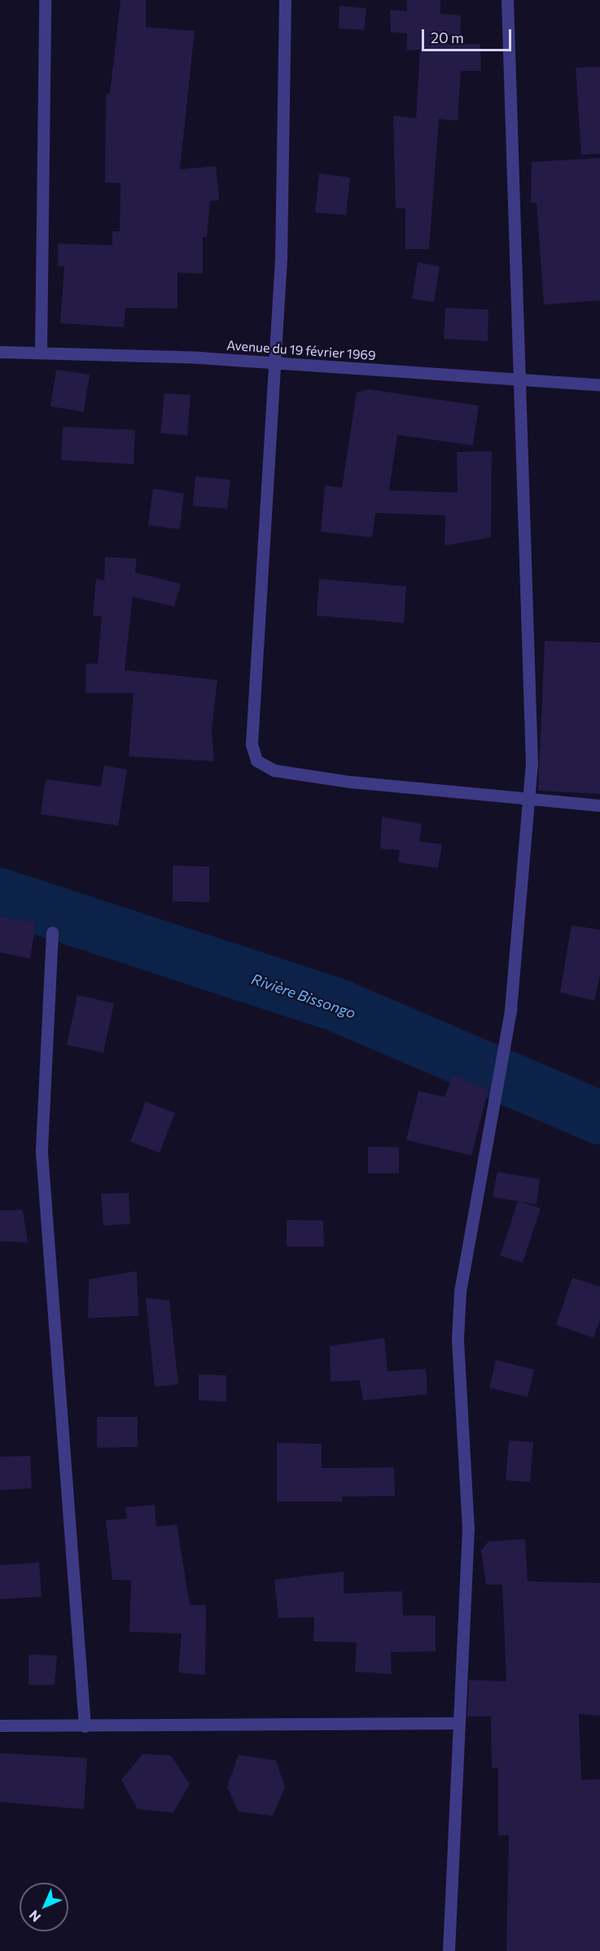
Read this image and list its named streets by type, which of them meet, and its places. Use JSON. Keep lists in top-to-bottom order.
{
  "streets": {
    "street": ["Avenue du 19 février 1969"]
  },
  "water": ["Rivière Bissongo"],
  "scale_bar": "20 m",
  "north": "bottom left"
}
